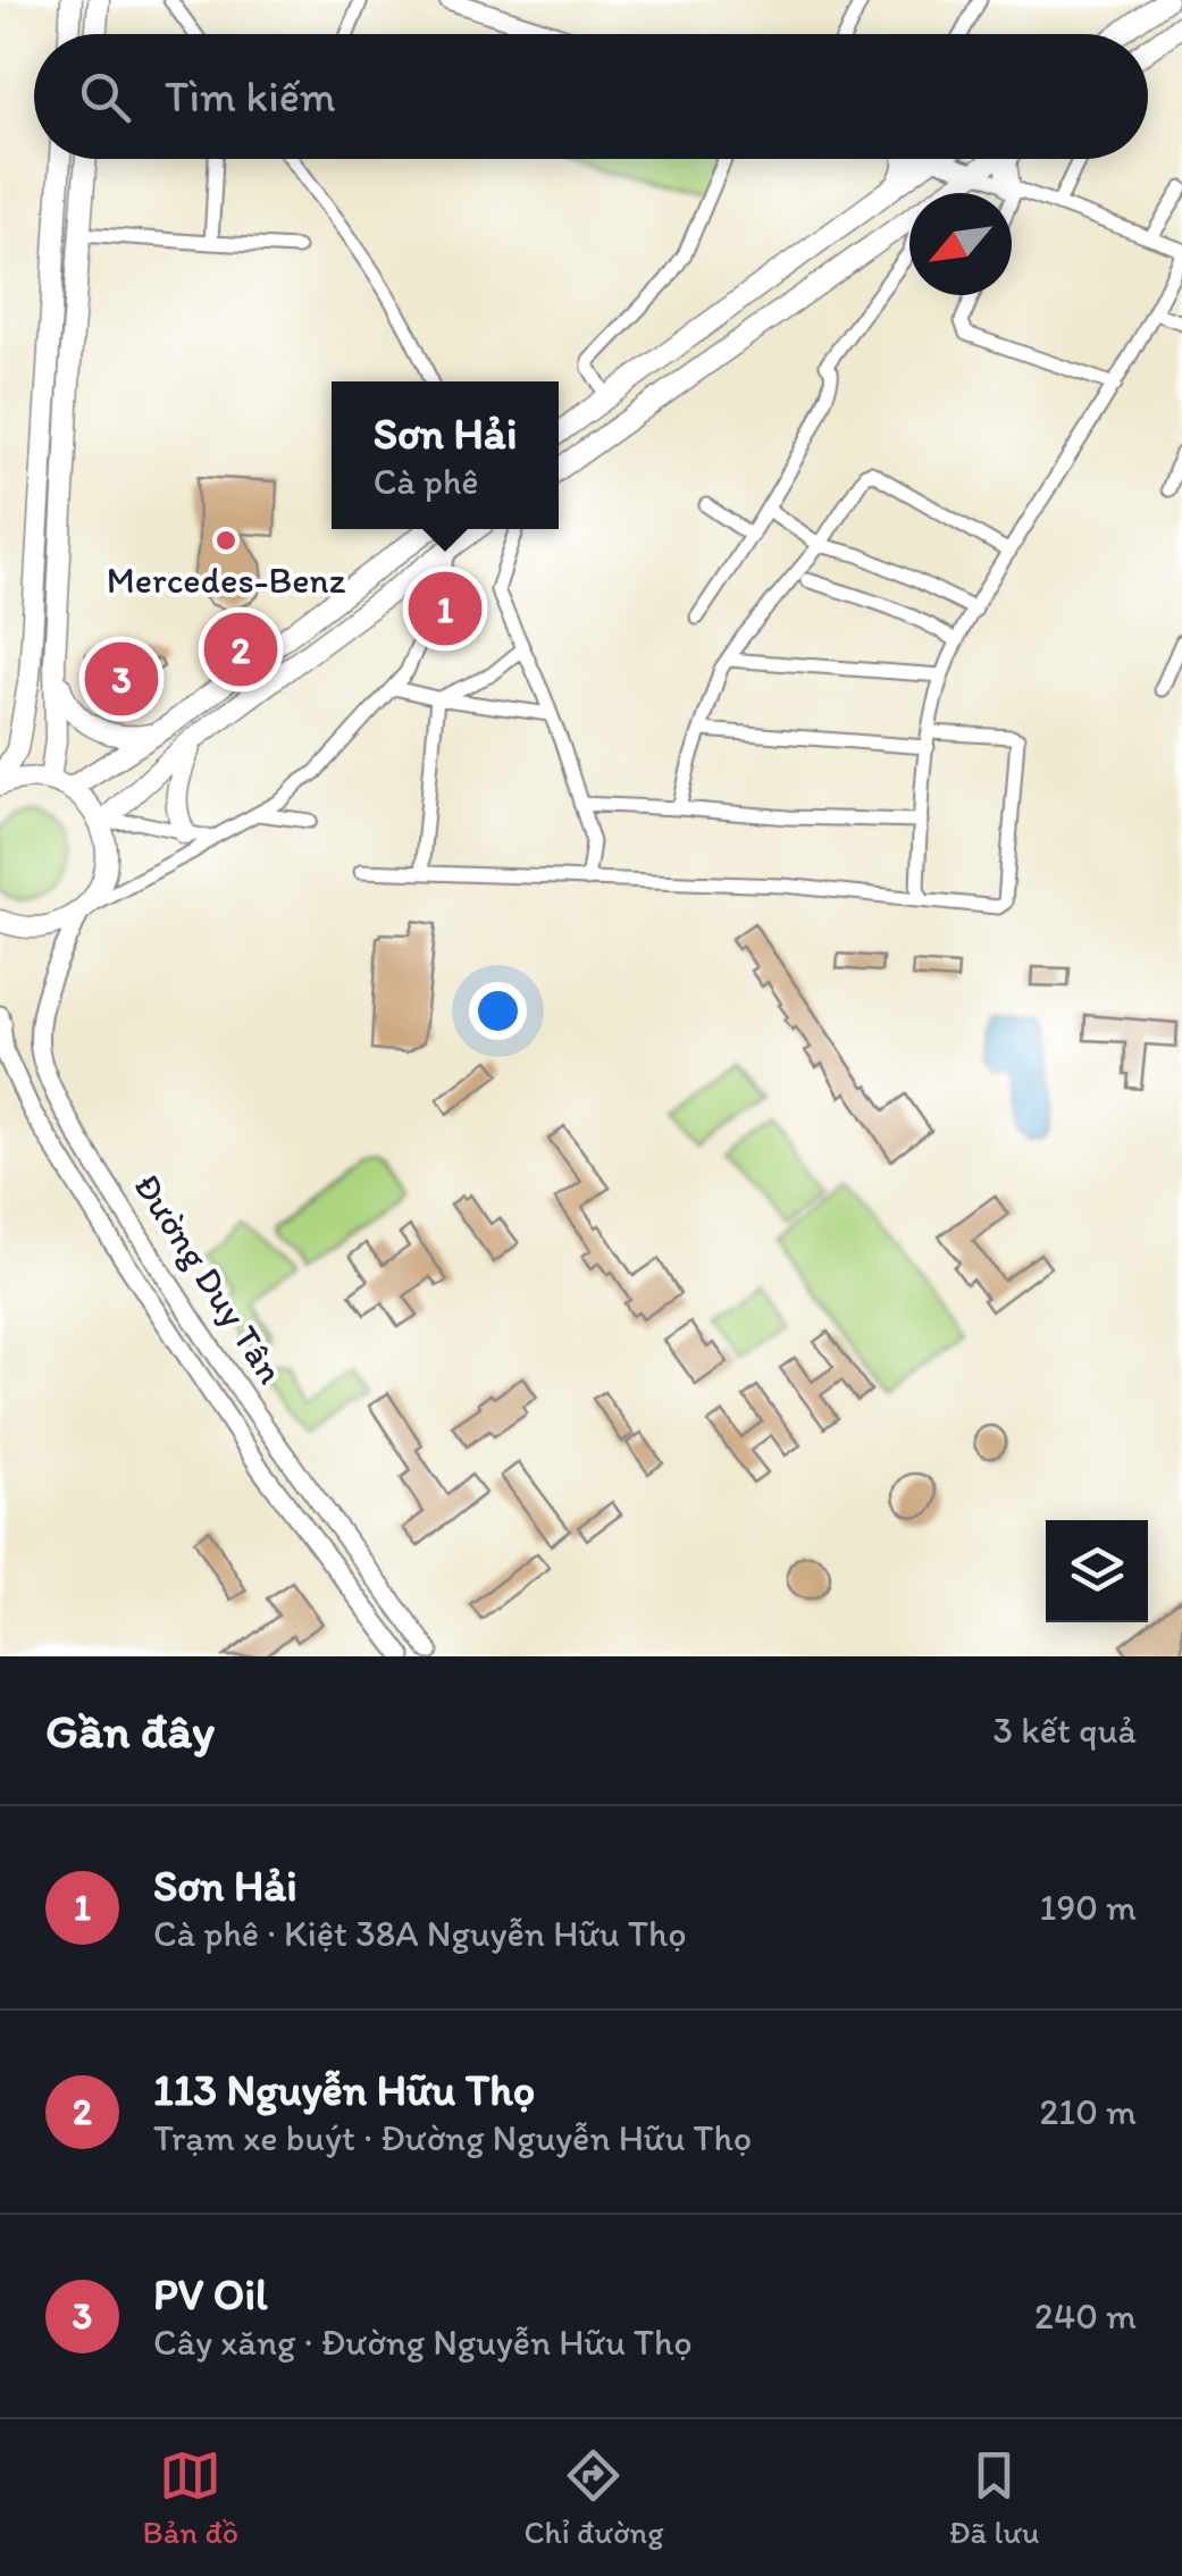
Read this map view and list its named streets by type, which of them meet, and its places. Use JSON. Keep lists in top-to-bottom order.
{
  "streets": {
    "street": ["Đường Duy Tân"]
  },
  "places": ["Mercedes-Benz"],
  "north": "bottom left",
  "page": {
    "search": "Tìm kiếm",
    "popup": ["Sơn Hải", "Cà phê"],
    "pins": ["1", "2", "3"],
    "heading": ["Gần đây", "3 kết quả"],
    "list": [
      {
        "mark": "1",
        "name": "Sơn Hải",
        "note": "Cà phê · Kiệt 38A Nguyễn Hữu Thọ",
        "value": "190 m"
      },
      {
        "mark": "2",
        "name": "113 Nguyễn Hữu Thọ",
        "note": "Trạm xe buýt · Đường Nguyễn Hữu Thọ",
        "value": "210 m"
      },
      {
        "mark": "3",
        "name": "PV Oil",
        "note": "Cây xăng · Đường Nguyễn Hữu Thọ",
        "value": "240 m"
      }
    ],
    "nav": ["Bản đồ", "Chỉ đường", "Đã lưu"]
  }
}
